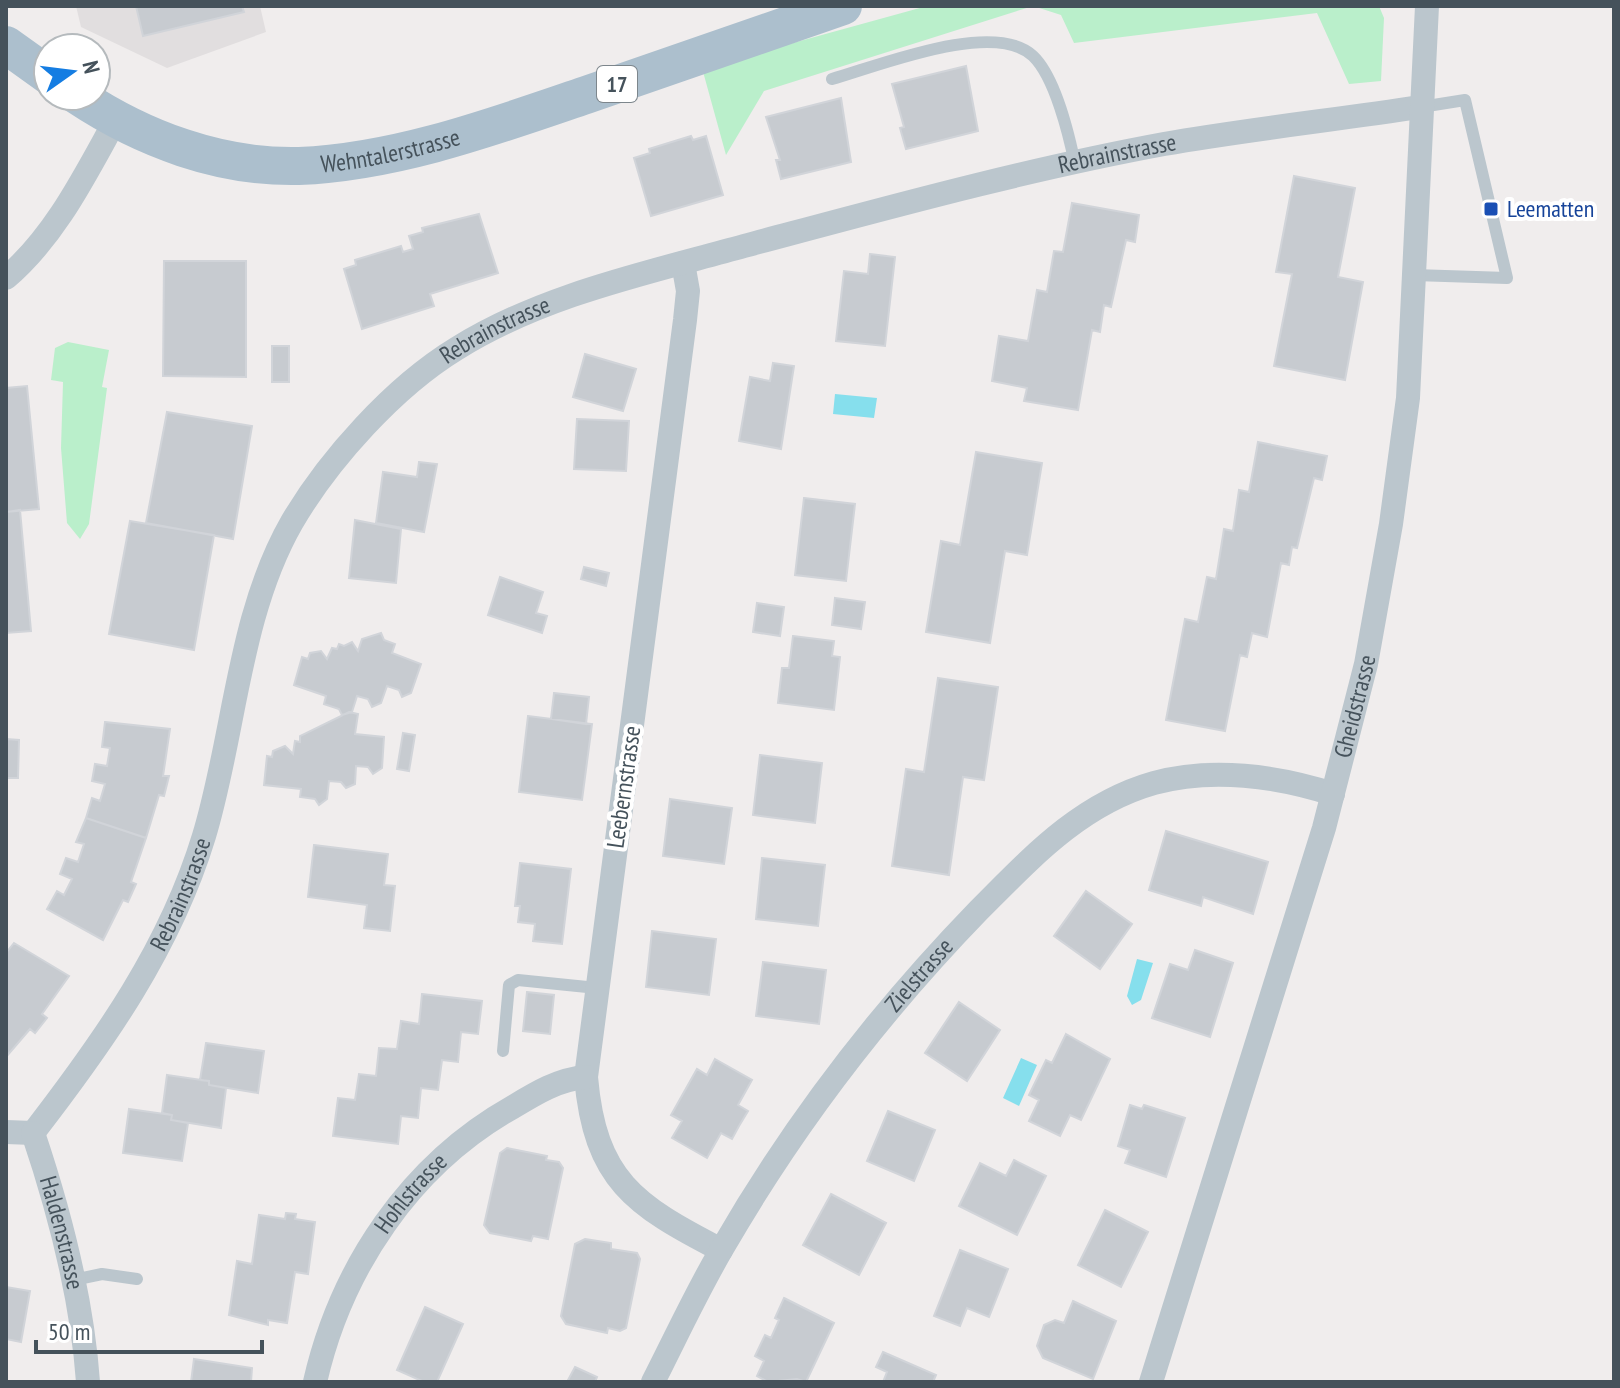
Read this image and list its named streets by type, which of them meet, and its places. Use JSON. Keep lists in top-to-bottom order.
{
  "streets": {
    "main road": ["17", "Wehntalerstrasse"],
    "street": [
      "Rebrainstrasse",
      "Gheidstrasse",
      "Leebernstrasse",
      "Zielstrasse",
      "Hohlstrasse",
      "Haldenstrasse"
    ]
  },
  "crossings": [
    ["17", "Wehntalerstrasse"],
    ["Rebrainstrasse", "Gheidstrasse"],
    ["Rebrainstrasse", "Leebernstrasse"],
    ["Rebrainstrasse", "Haldenstrasse"],
    ["Gheidstrasse", "Zielstrasse"],
    ["Leebernstrasse", "Zielstrasse"],
    ["Leebernstrasse", "Hohlstrasse"]
  ],
  "places": {
    "transit": ["Leematten"]
  },
  "scale_bar": "50 m",
  "north": "right"
}
